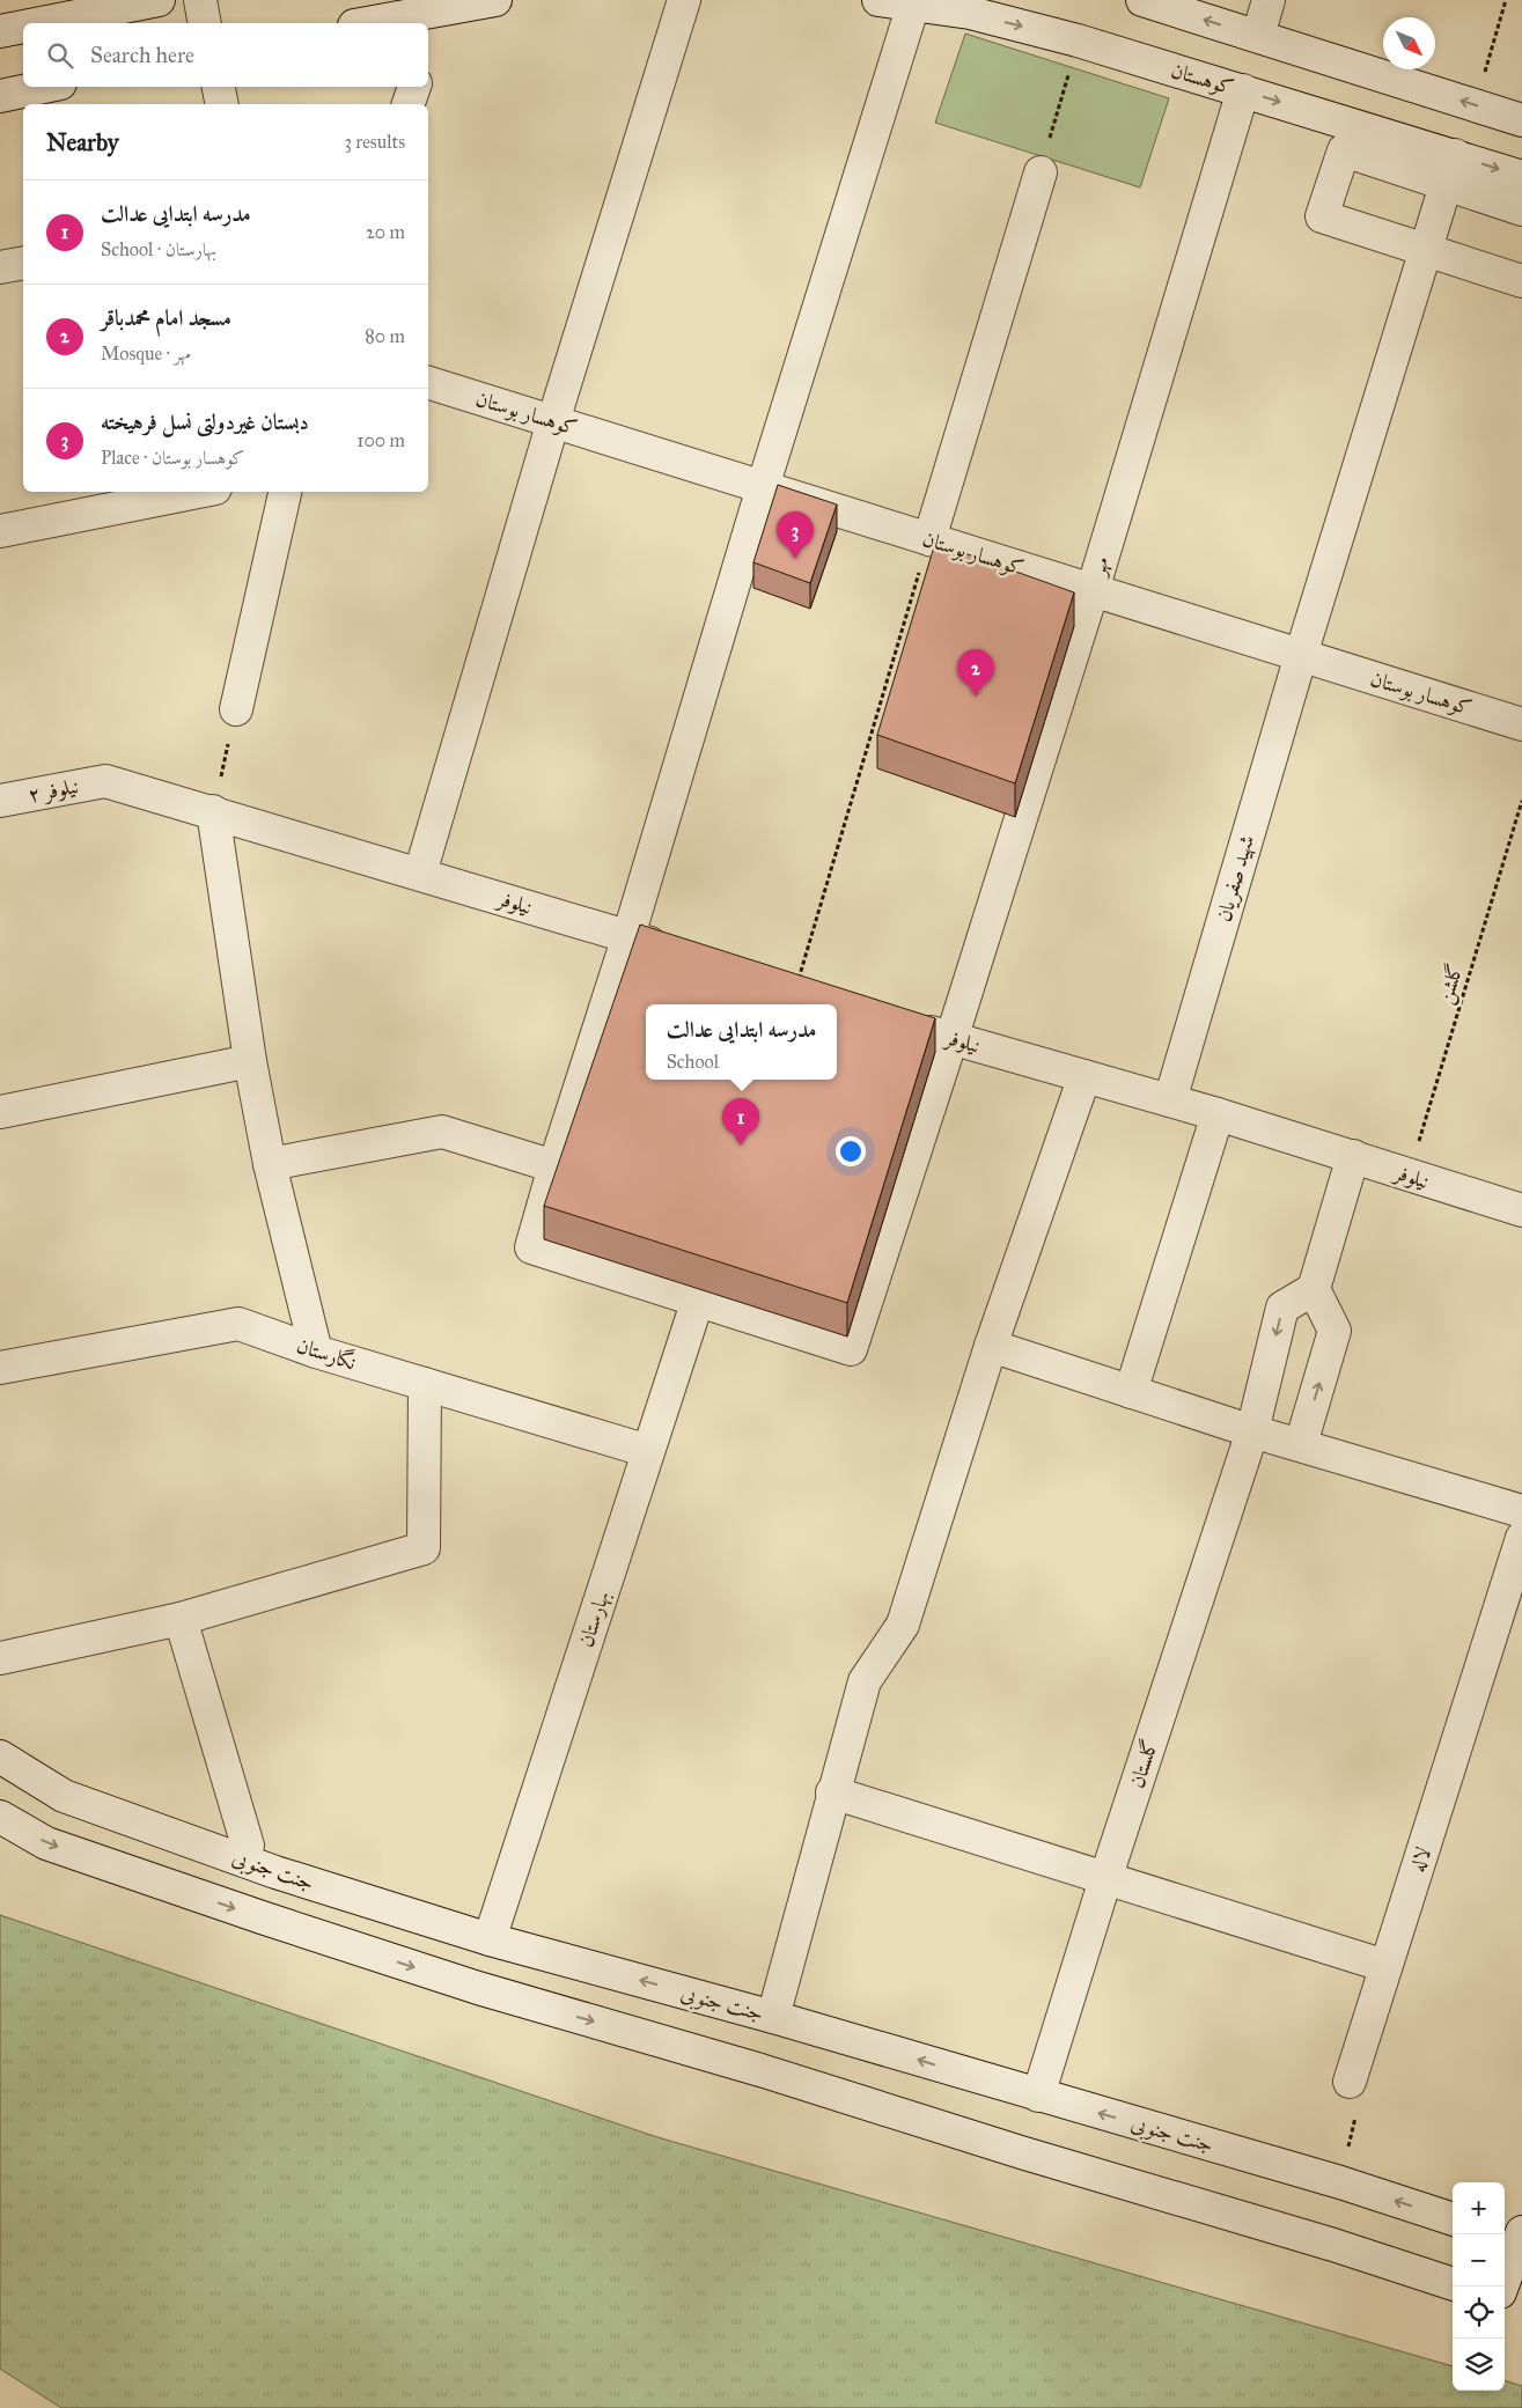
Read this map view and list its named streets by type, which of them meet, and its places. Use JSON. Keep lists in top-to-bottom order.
{
  "streets": {
    "street": [
      "کوهستان",
      "کوهسار بوستان",
      "مهر",
      "نیلوفر ۲",
      "شهید صفریان",
      "نیلوفر",
      "نگارستان",
      "بهارستان",
      "گلستان",
      "لاله",
      "جنت جنوبی"
    ],
    "path": ["گلشن"]
  },
  "crossings": [
    ["کوهستان", "مهر"],
    ["کوهستان", "شهید صفریان"],
    ["کوهسار بوستان", "مهر"],
    ["کوهسار بوستان", "شهید صفریان"],
    ["مهر", "نیلوفر"],
    ["مهر", "بهارستان"],
    ["نیلوفر ۲", "نیلوفر"],
    ["شهید صفریان", "نیلوفر"],
    ["نیلوفر", "گلشن"],
    ["نگارستان", "بهارستان"],
    ["بهارستان", "جنت جنوبی"],
    ["گلستان", "جنت جنوبی"]
  ],
  "north": "bottom right",
  "page": {
    "search": "Search here",
    "heading": ["Nearby", "3 results"],
    "list": [
      {
        "mark": "1",
        "name": "مدرسه ابتدایی عدالت",
        "note": "School · بهارستان",
        "value": "20 m"
      },
      {
        "mark": "2",
        "name": "مسجد امام محمدباقر",
        "note": "Mosque · مهر",
        "value": "80 m"
      },
      {
        "mark": "3",
        "name": "دبستان غیردولتی نسل فرهیخته",
        "note": "Place · کوهسار بوستان",
        "value": "100 m"
      }
    ],
    "pins": ["3", "2", "1"],
    "popup": ["مدرسه ابتدایی عدالت", "School"],
    "map_buttons": ["+", "−"]
  }
}
